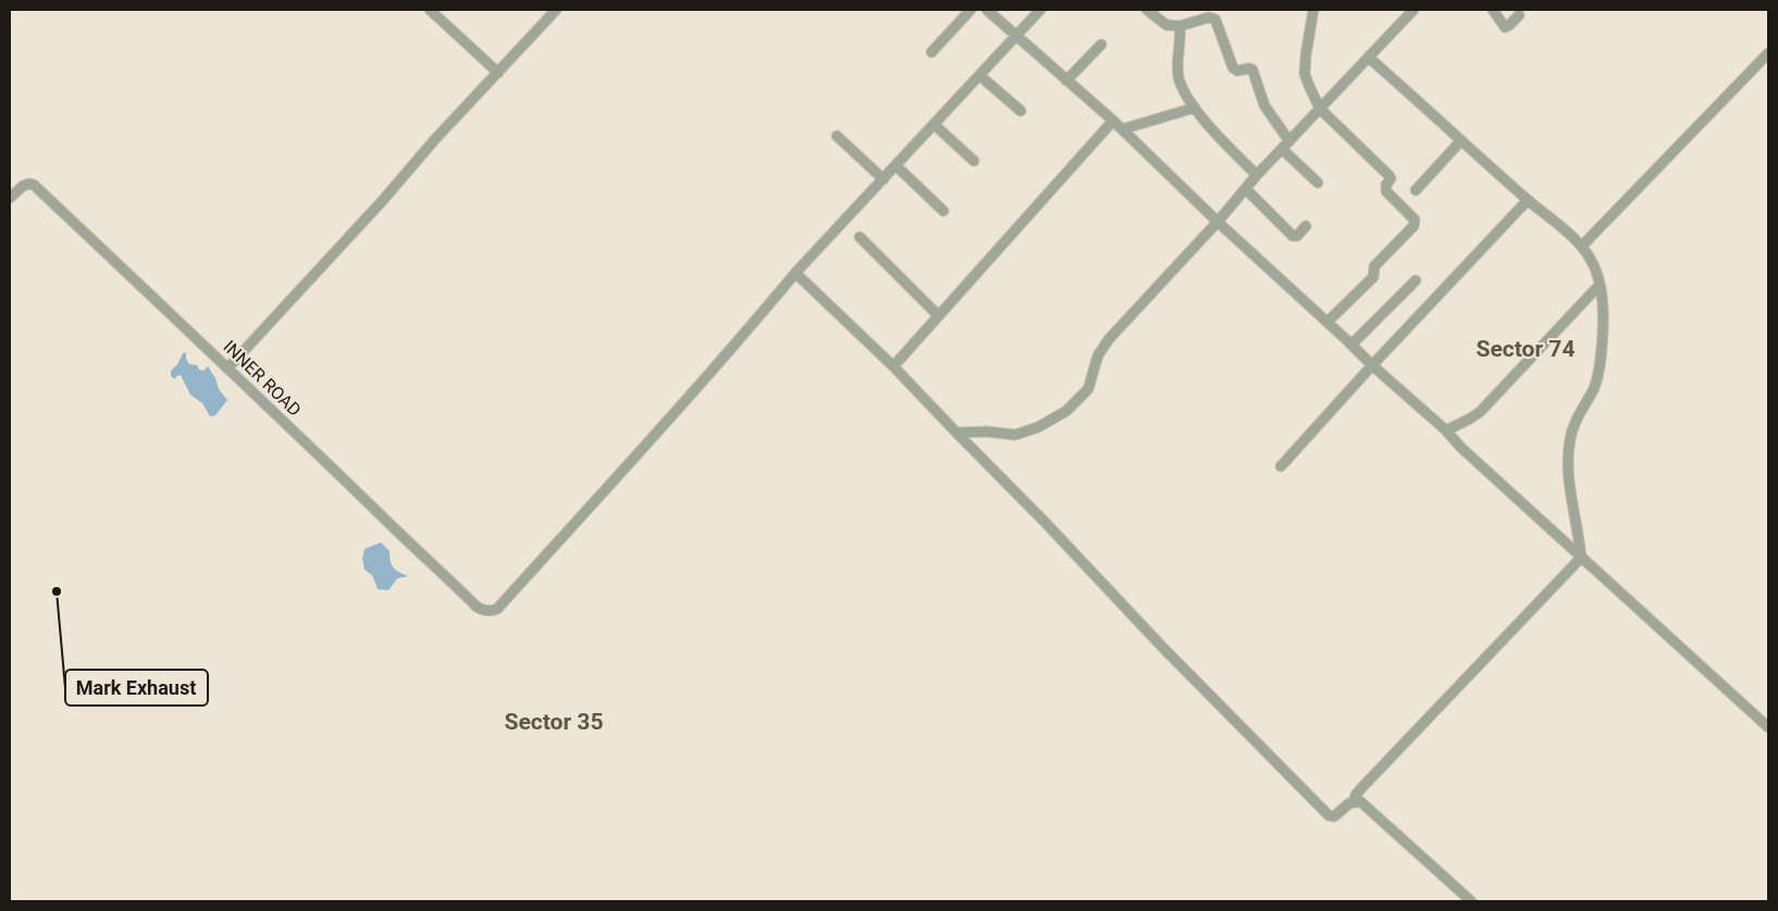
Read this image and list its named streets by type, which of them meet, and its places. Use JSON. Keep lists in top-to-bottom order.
{
  "streets": {
    "street": ["INNER ROAD"]
  },
  "districts": ["Sector 74", "Sector 35"],
  "places": ["Mark Exhaust"]
}
